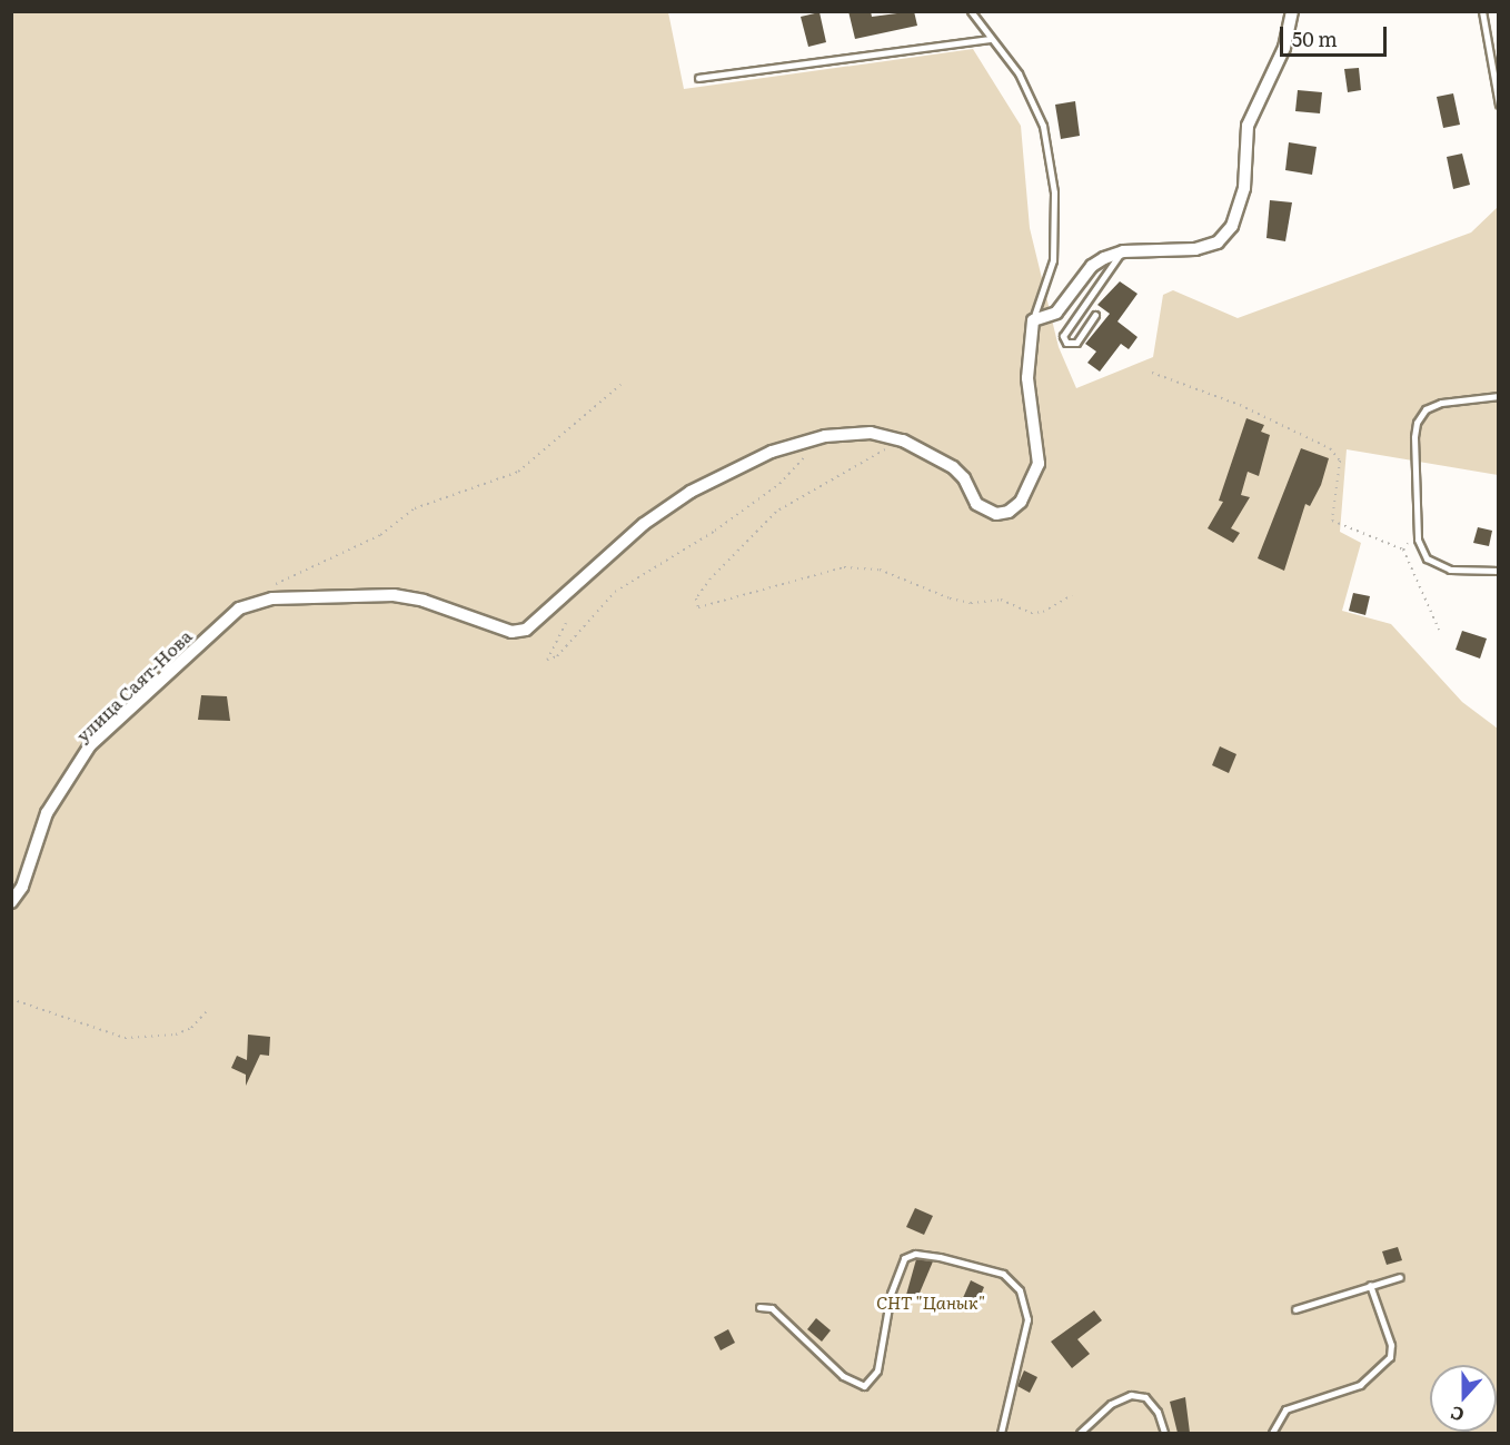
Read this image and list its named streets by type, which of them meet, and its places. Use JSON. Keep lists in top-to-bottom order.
{
  "streets": {
    "street": ["улица Саят-Нова"]
  },
  "parks": ["СНТ \"Цанык\""],
  "scale_bar": "50 m",
  "north": "bottom"
}
